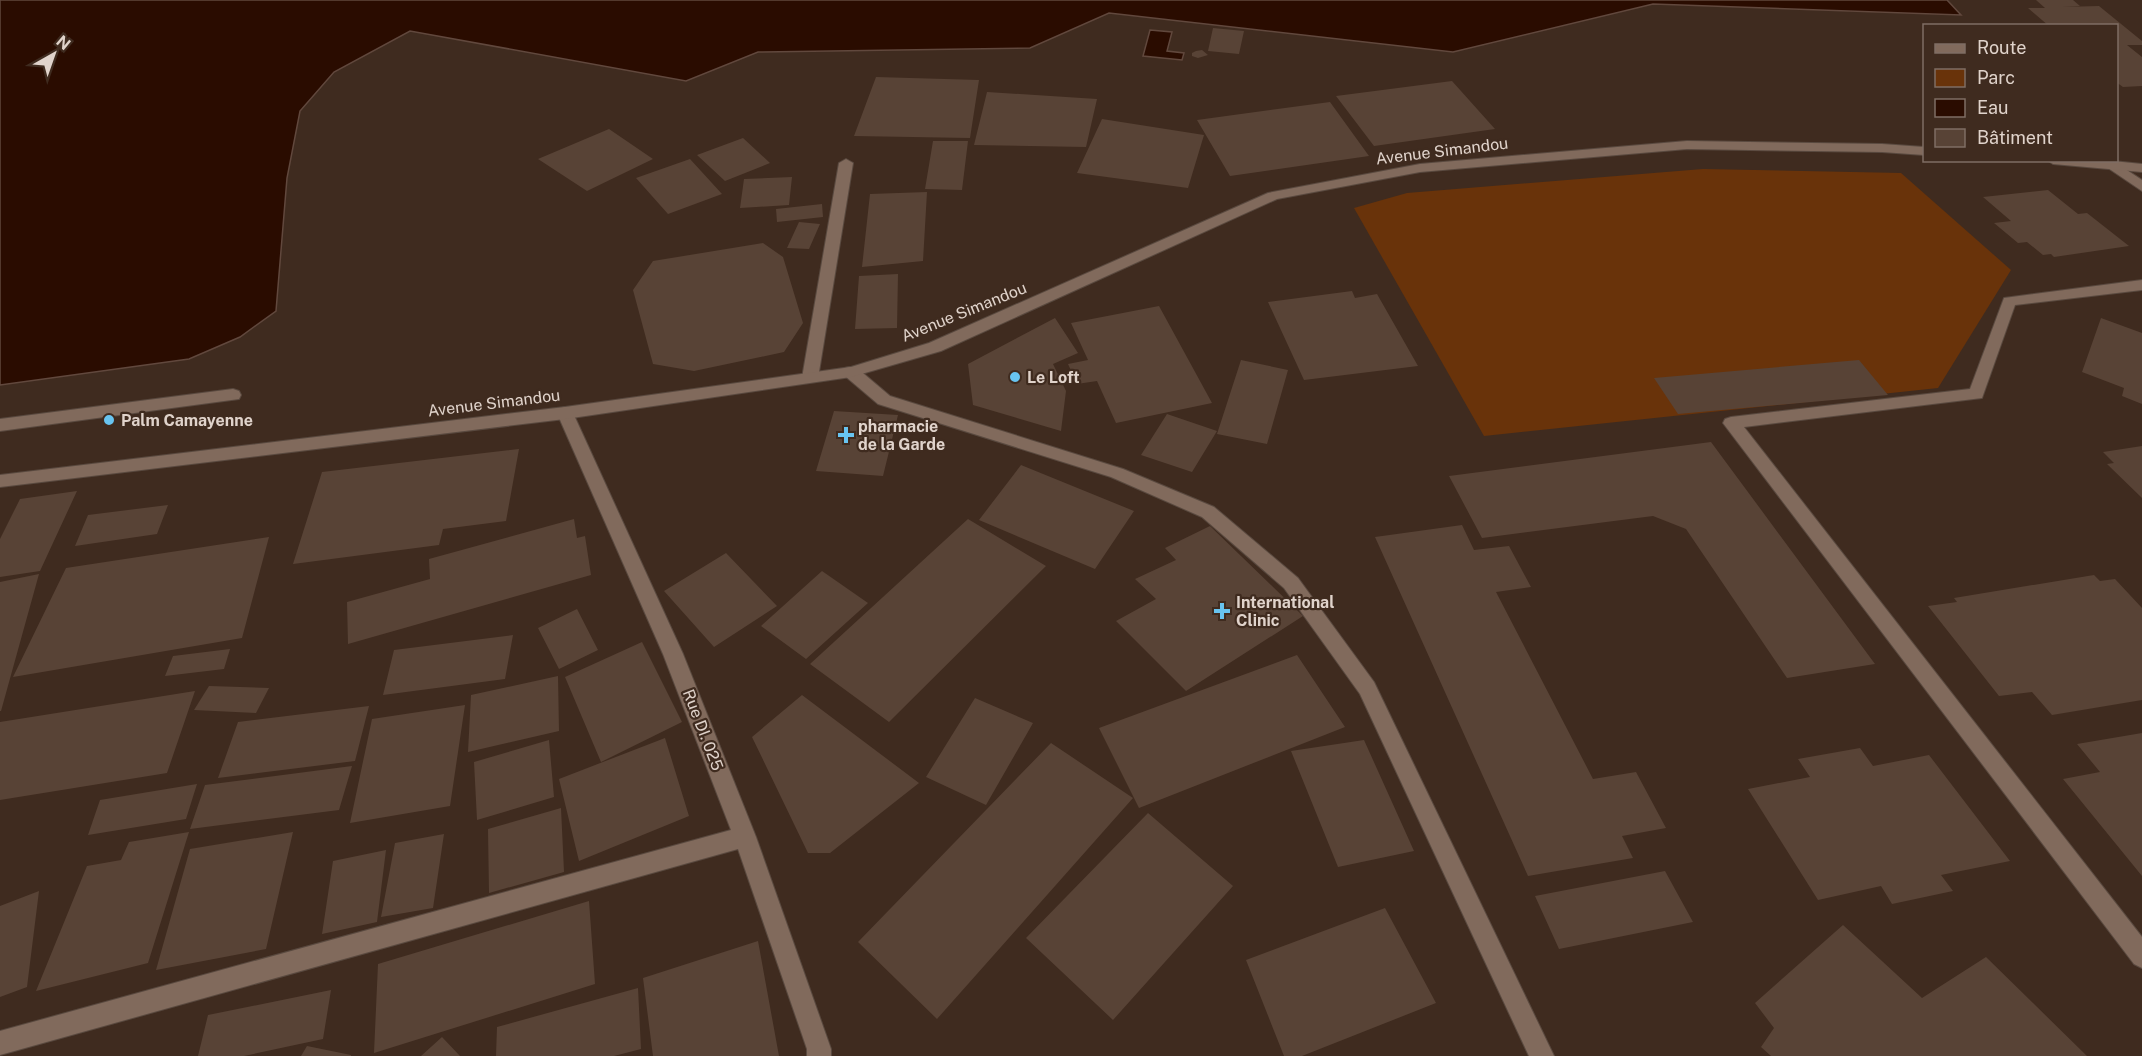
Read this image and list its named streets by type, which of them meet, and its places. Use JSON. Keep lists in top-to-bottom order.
{
  "streets": {
    "main road": ["Avenue Simandou", "Rue DI. 025"]
  },
  "crossings": [
    ["Avenue Simandou", "Rue DI. 025"]
  ],
  "places": {
    "other": ["Le Loft", "Palm Camayenne"],
    "health": ["pharmacie de la Garde", "International Clinic"]
  },
  "legend": [
    "Route",
    "Parc",
    "Eau",
    "Bâtiment"
  ],
  "north": "top right"
}
